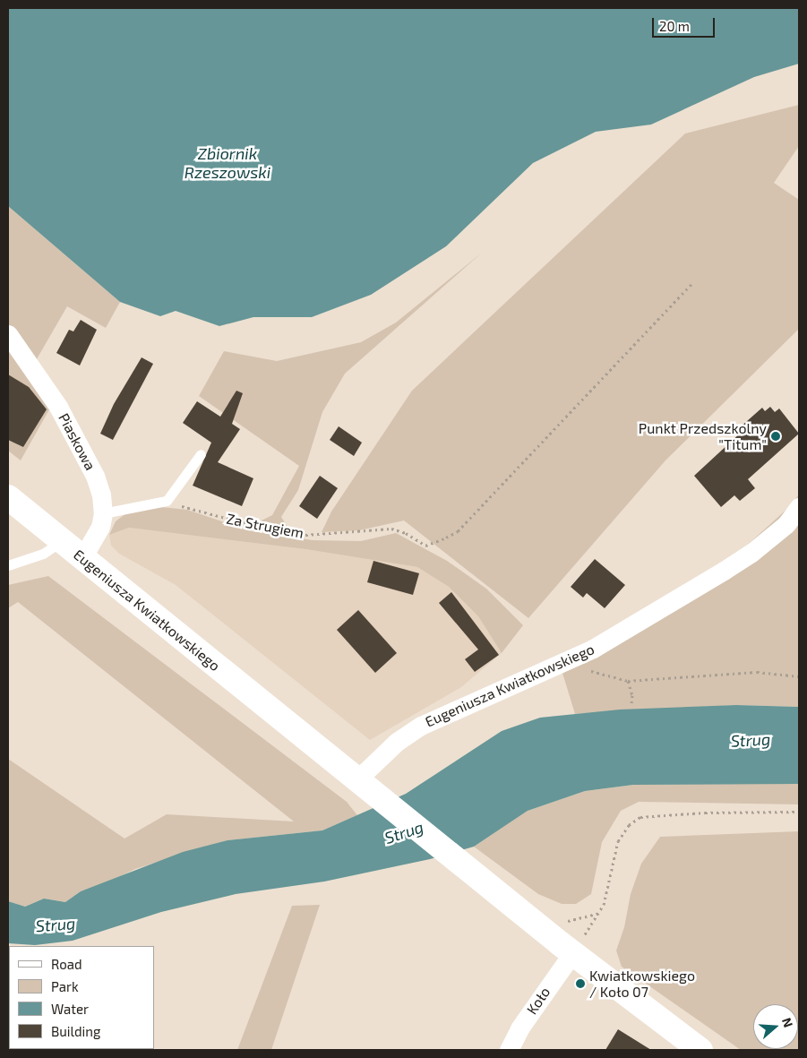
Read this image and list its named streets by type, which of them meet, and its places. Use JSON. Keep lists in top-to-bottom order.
{
  "streets": {
    "street": ["Piaskowa", "Eugeniusza Kwiatkowskiego", "Koło"],
    "path": ["Za Strugiem"]
  },
  "crossings": [
    ["Eugeniusza Kwiatkowskiego", "Koło"]
  ],
  "water": ["Zbiornik Rzeszowski", "Strug"],
  "places": ["Punkt Przedszkolny \"Titum\"", "Kwiatkowskiego / Koło 07"],
  "legend": [
    "Road",
    "Park",
    "Water",
    "Building"
  ],
  "scale_bar": "20 m",
  "north": "right"
}
